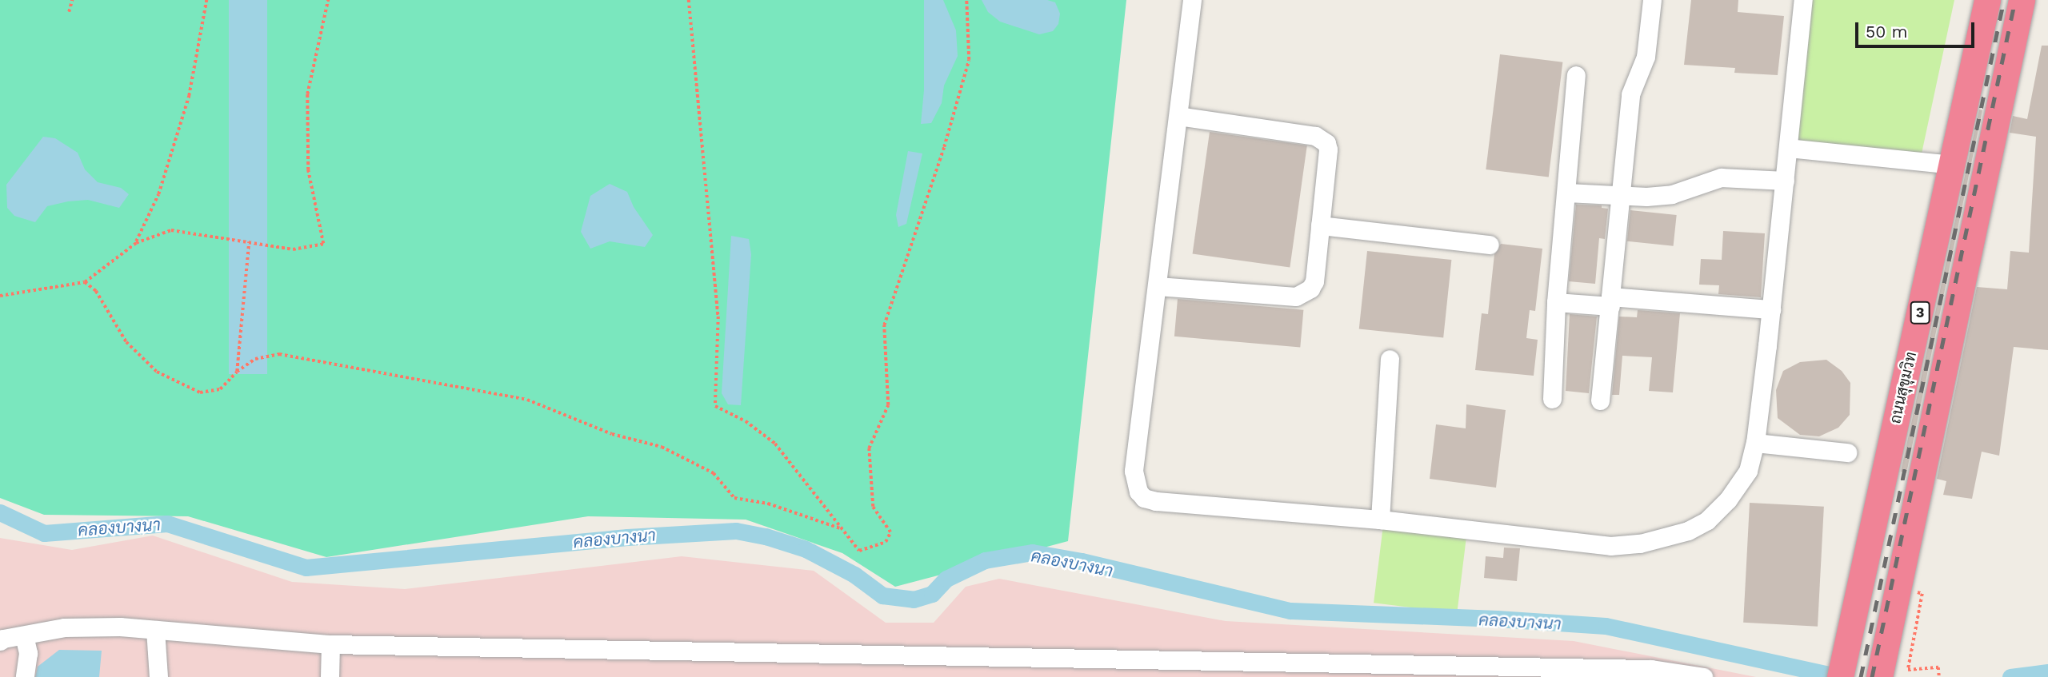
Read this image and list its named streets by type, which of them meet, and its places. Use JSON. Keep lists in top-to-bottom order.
{
  "streets": {
    "highway": ["3", "ถนนสุขุมวิท"]
  },
  "water": ["คลองบางนา"],
  "scale_bar": "50 m"
}
